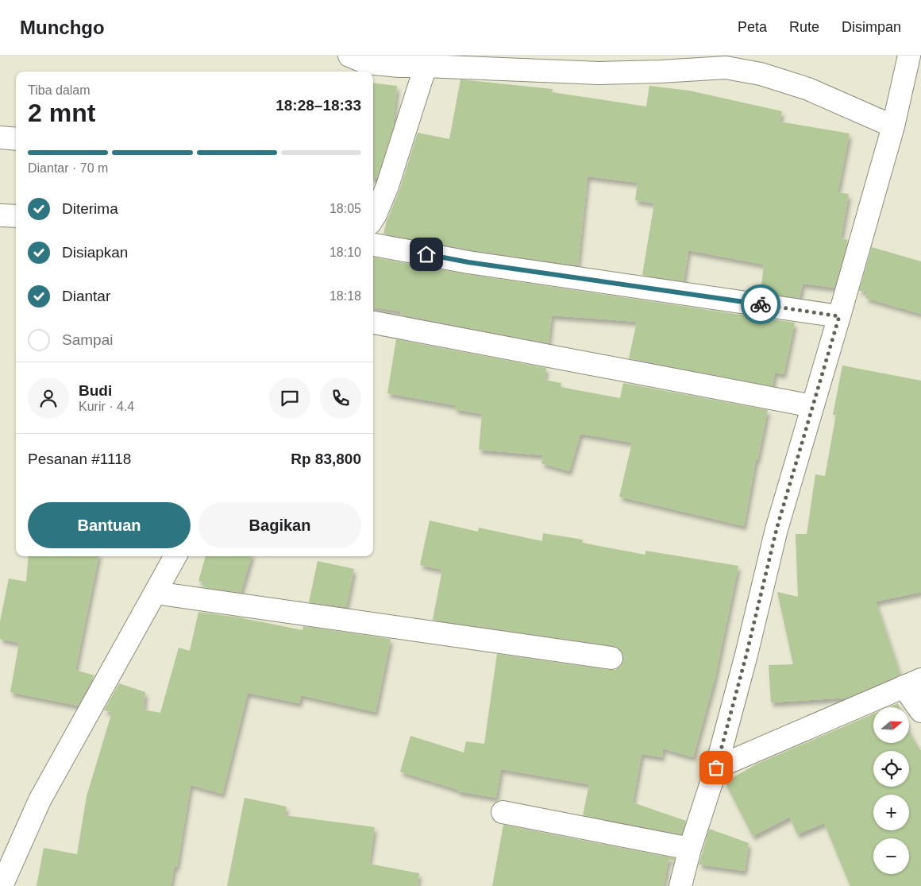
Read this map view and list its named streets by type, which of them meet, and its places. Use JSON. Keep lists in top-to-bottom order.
{
  "north": "right",
  "page": {
    "header": "Munchgo",
    "nav": ["Peta", "Rute", "Disimpan"],
    "heading": ["2 mnt", "Tiba dalam", "18:28–18:33"],
    "panel": [
      "Budi",
      "Kurir · 4.4",
      "Pesanan #1118",
      "Rp 83,800"
    ],
    "bar": "Diantar · 70 m",
    "list": [
      ["Diterima", "18:05"],
      ["Disiapkan", "18:10"],
      ["Diantar", "18:18"],
      "Sampai"
    ],
    "buttons": ["Bantuan", "Bagikan"],
    "map_buttons": ["+", "−"]
  }
}
